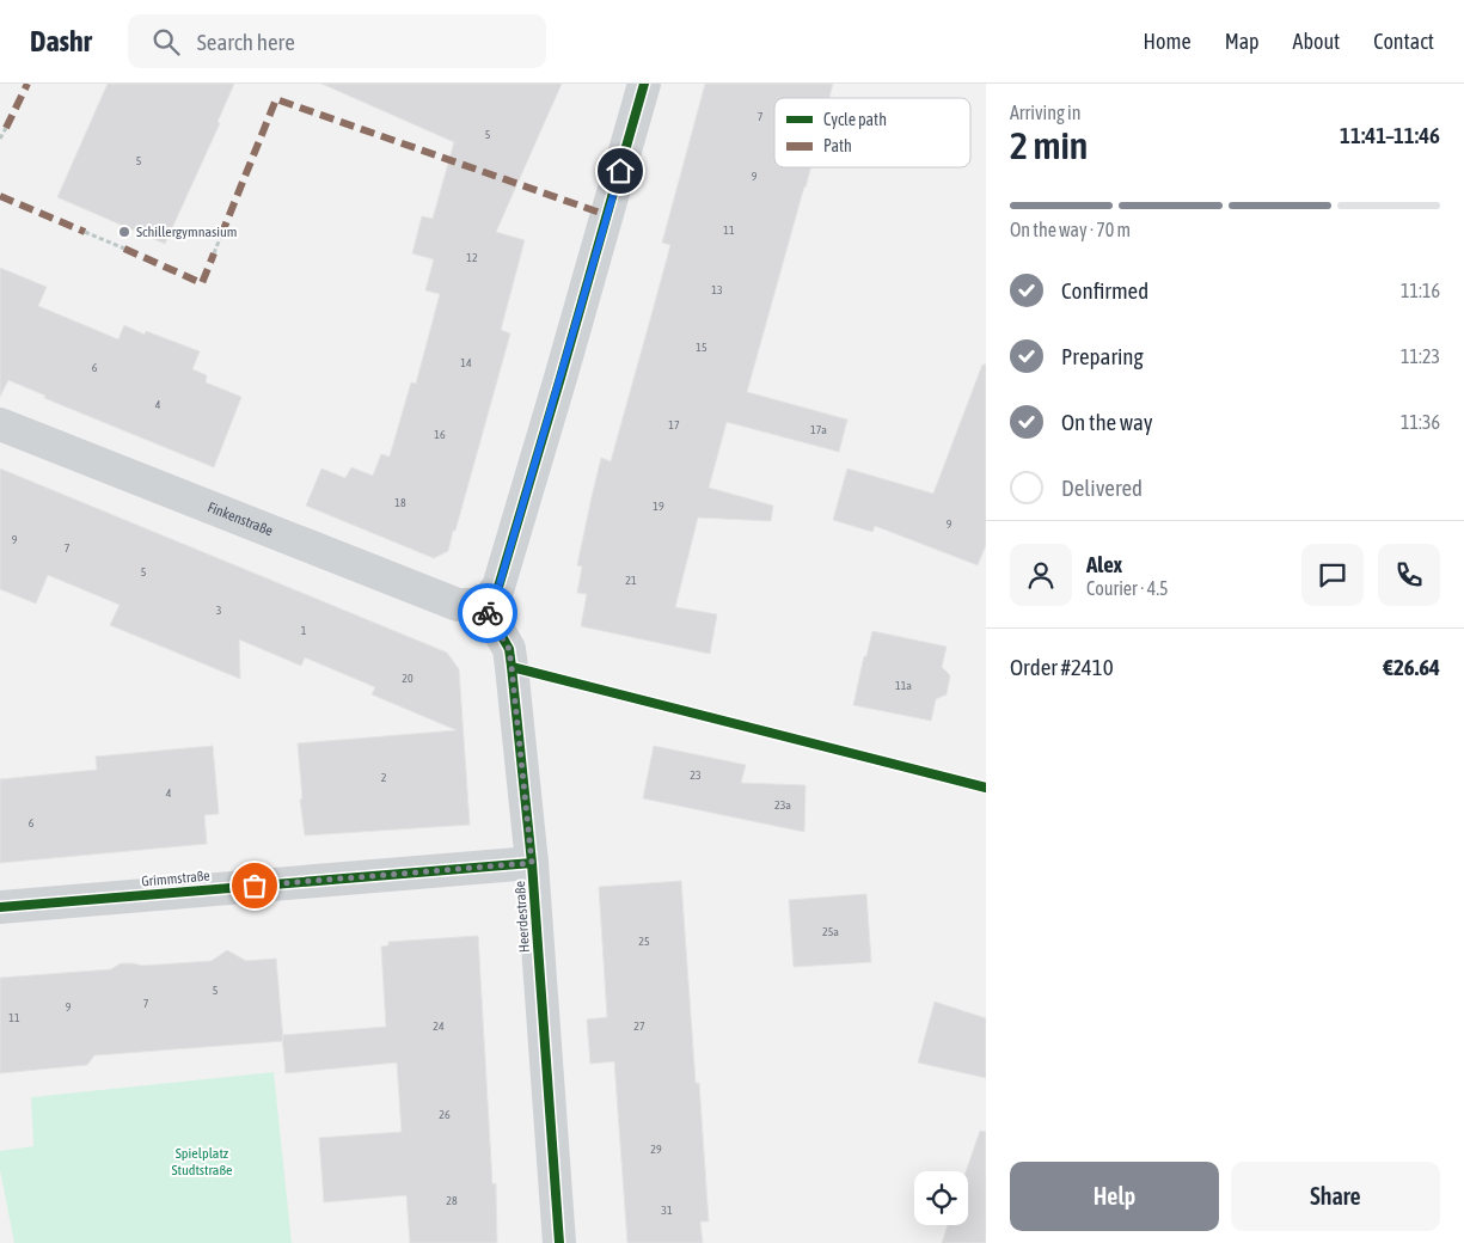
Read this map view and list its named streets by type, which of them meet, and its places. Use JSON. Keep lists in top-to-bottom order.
{
  "streets": {
    "street": ["Finkenstraße", "Grimmstraße", "Heerdestraße"]
  },
  "crossings": [
    ["Finkenstraße", "Heerdestraße"],
    ["Grimmstraße", "Heerdestraße"]
  ],
  "parks": ["Spielplatz Studtstraße"],
  "places": ["Schillergymnasium"],
  "house_numbers": [
    "7",
    "5",
    "5",
    "9",
    "11",
    "12",
    "13",
    "15",
    "14",
    "6",
    "4",
    "17",
    "17a",
    "16",
    "18",
    "19",
    "9",
    "9",
    "7",
    "5",
    "21",
    "3",
    "1",
    "20",
    "11a",
    "23",
    "2",
    "4",
    "23a",
    "6",
    "25a",
    "25",
    "5",
    "7",
    "9",
    "11",
    "24",
    "27",
    "26",
    "29",
    "28",
    "31"
  ],
  "legend": ["Cycle path", "Path"],
  "page": {
    "header": "Dashr",
    "search": "Search here",
    "nav": [
      "Home",
      "Map",
      "About",
      "Contact"
    ],
    "heading": ["2 min", "Arriving in", "11:41–11:46"],
    "panel": [
      "Alex",
      "Courier · 4.5",
      "Order #2410",
      "€26.64"
    ],
    "bar": "On the way · 70 m",
    "list": [
      ["Confirmed", "11:16"],
      ["Preparing", "11:23"],
      ["On the way", "11:36"],
      "Delivered"
    ],
    "buttons": ["Help", "Share"]
  }
}
